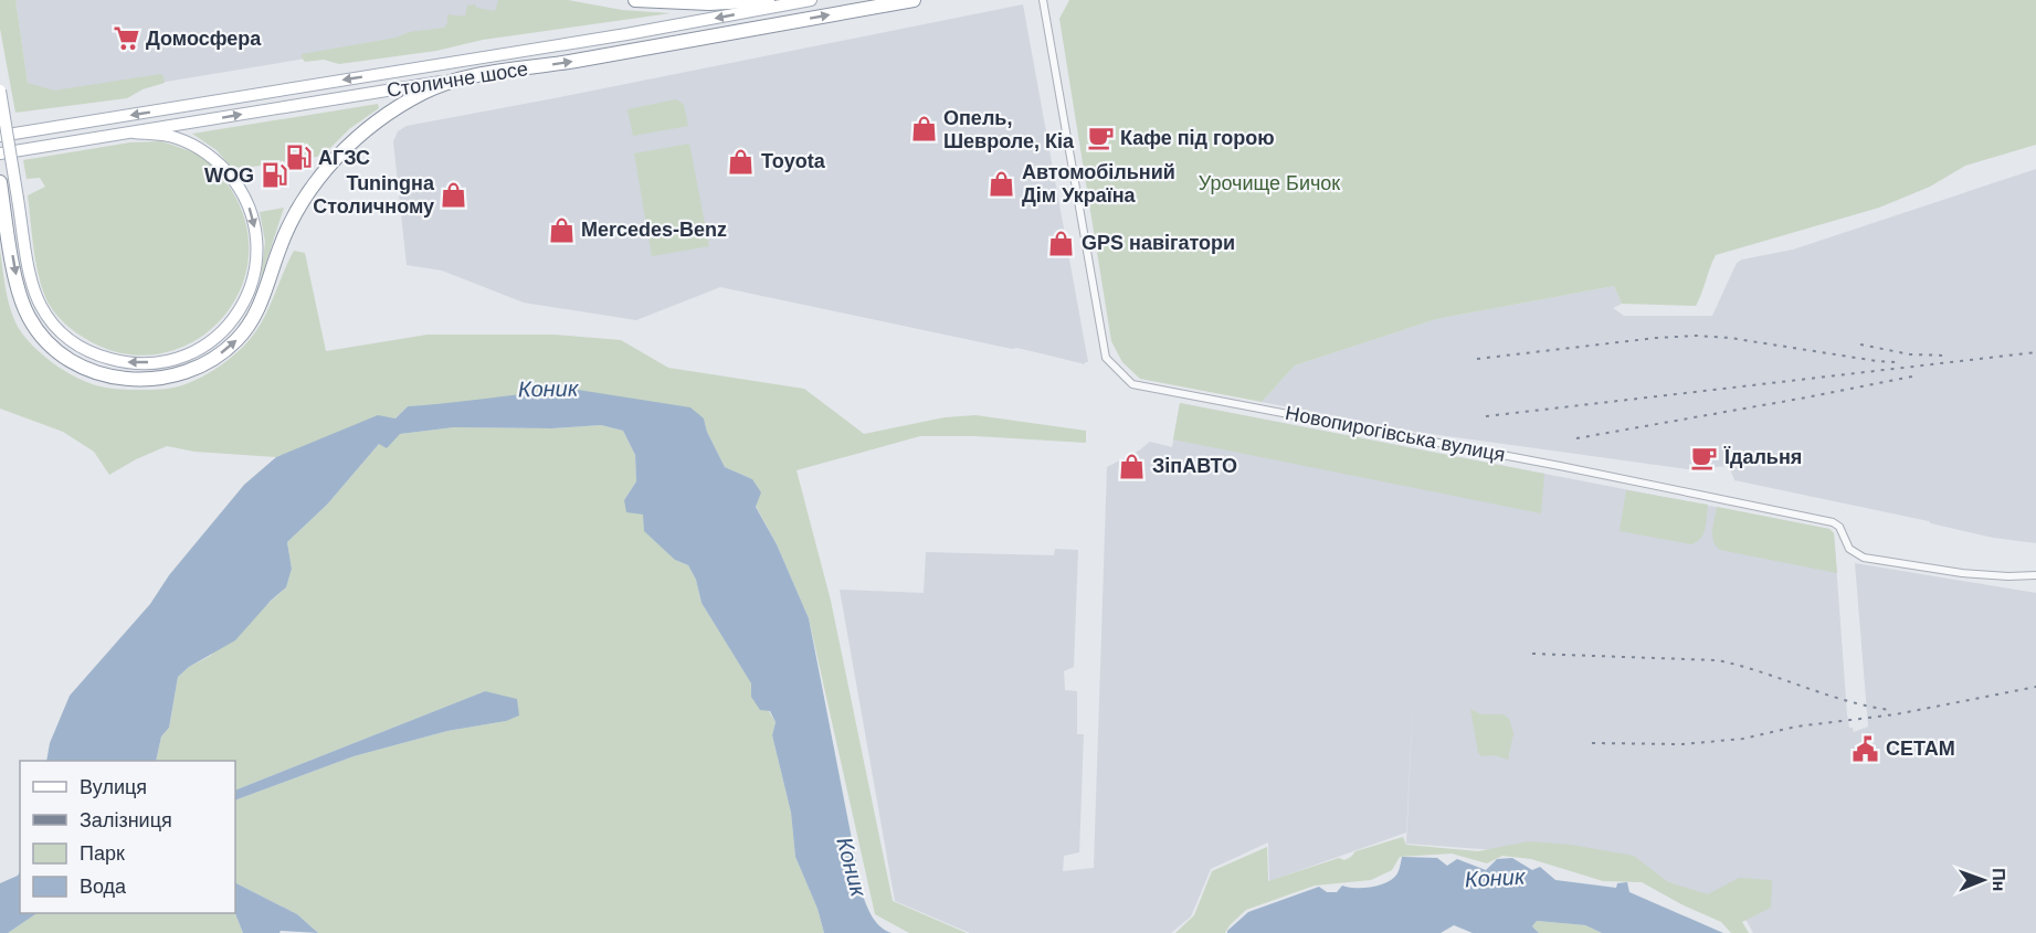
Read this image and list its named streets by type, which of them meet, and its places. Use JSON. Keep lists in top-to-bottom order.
{
  "streets": {
    "highway": ["Столичне шосе"],
    "street": ["Новопирогівська вулиця"]
  },
  "water": ["Коник"],
  "parks": ["Урочище Бичок"],
  "places": {
    "supermarket": ["Домосфера"],
    "shop": [
      "Опель, Шевроле, Кіа",
      "Toyota",
      "Автомобільний Дім Україна",
      "Tuningна Столичному",
      "Mercedes-Benz",
      "GPS навігатори",
      "ЗіпАВТО"
    ],
    "cafe": ["Кафе під горою", "Їдальня"],
    "fuel station": ["АГЗС", "WOG"],
    "public building": ["СЕТАМ"]
  },
  "legend": [
    "Вулиця",
    "Залізниця",
    "Парк",
    "Вода"
  ],
  "north": "right"
}
